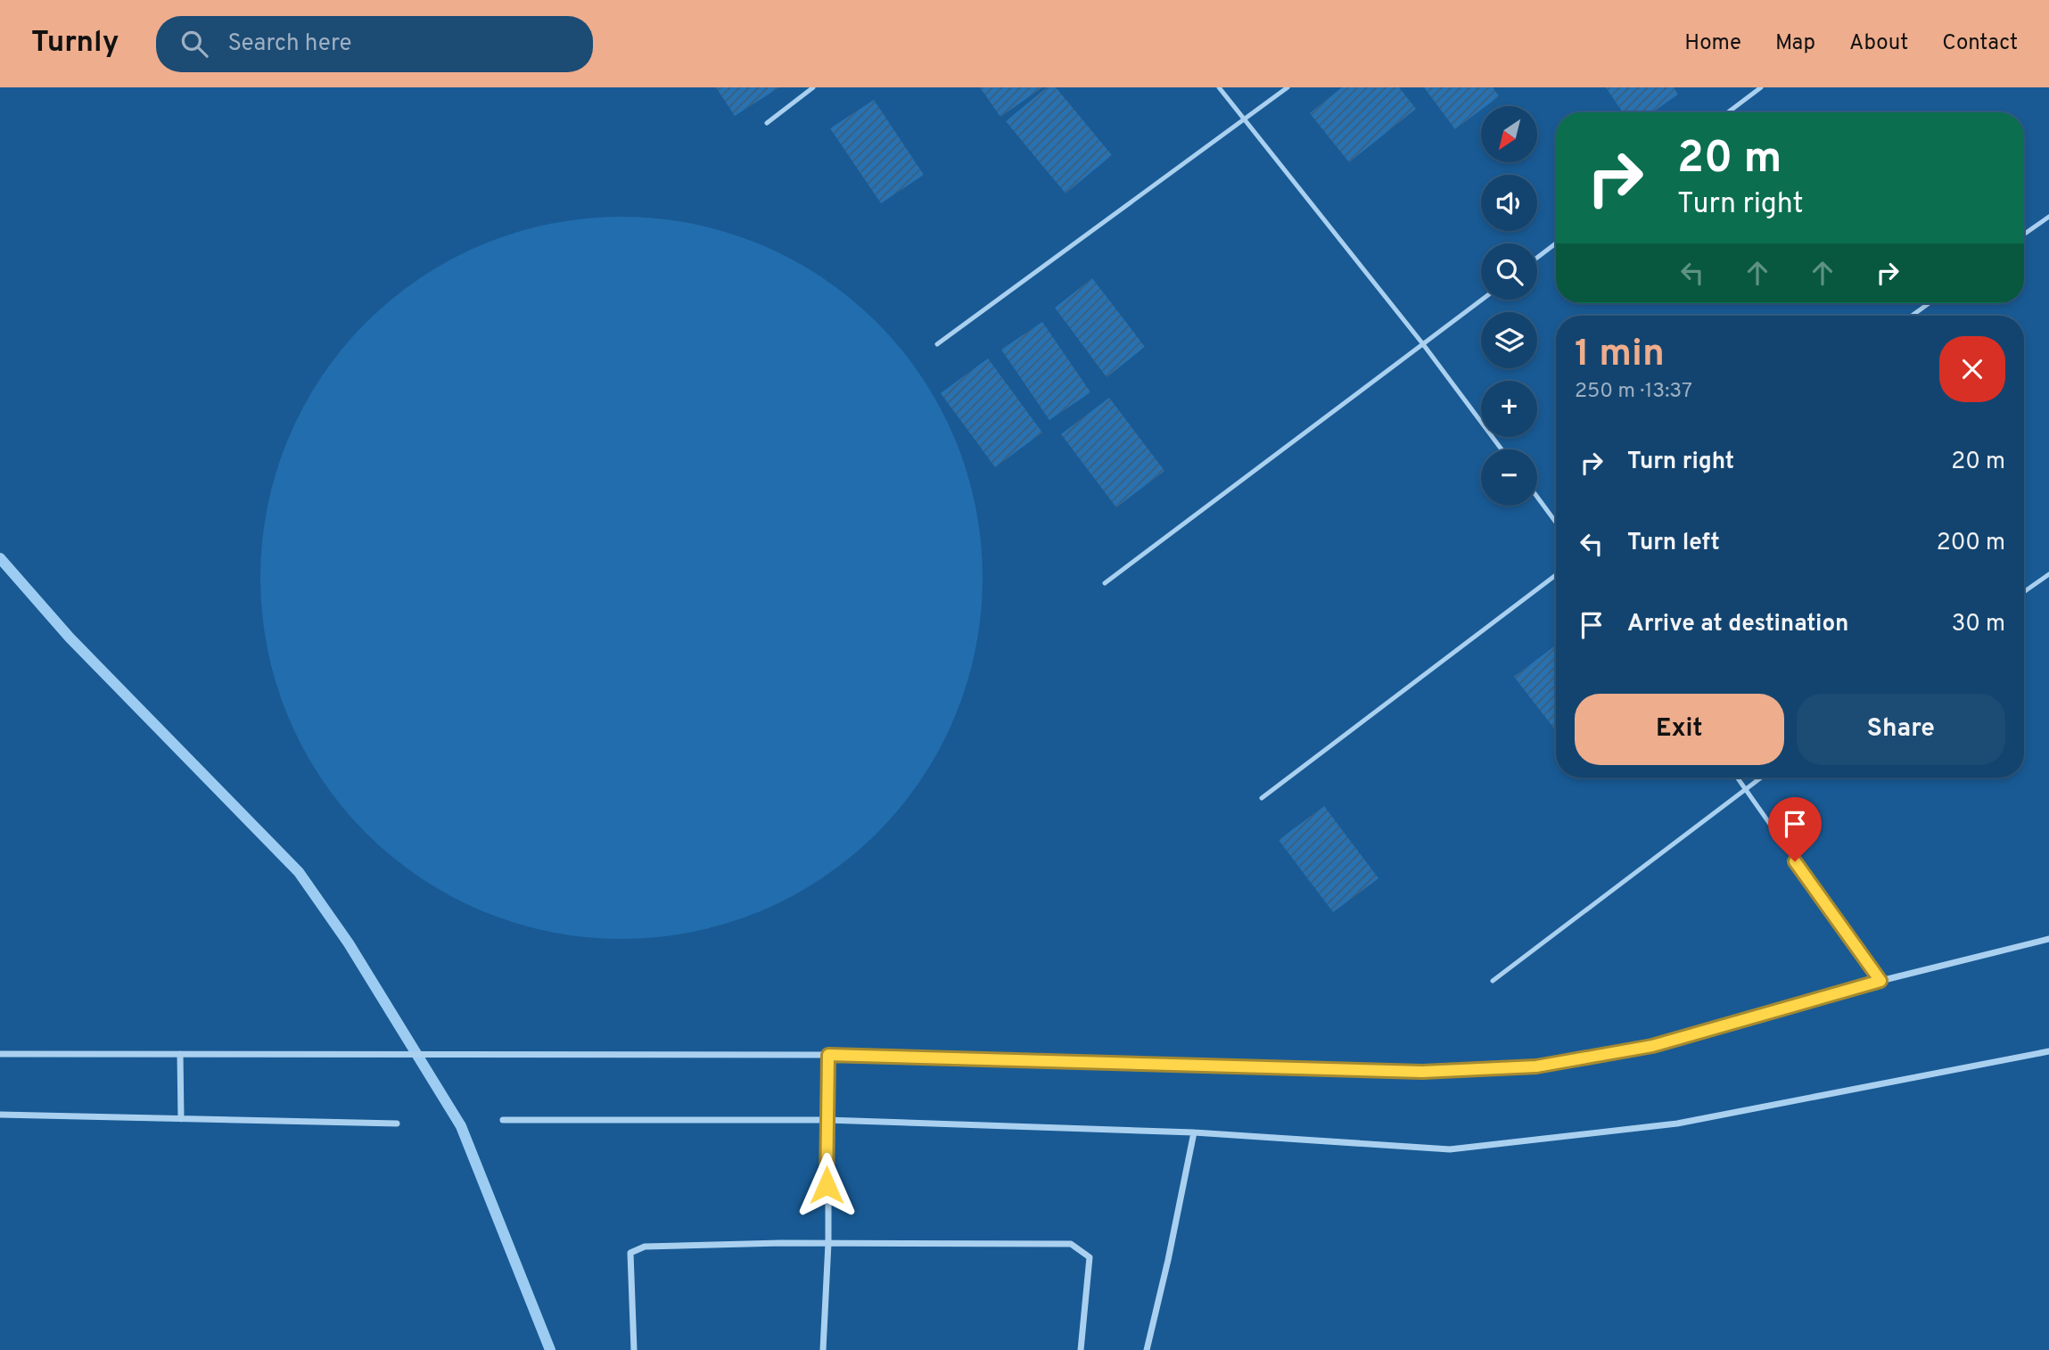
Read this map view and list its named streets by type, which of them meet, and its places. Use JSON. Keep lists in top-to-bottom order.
{
  "north": "bottom left",
  "page": {
    "header": "Turnly",
    "search": "Search here",
    "nav": [
      "Home",
      "Map",
      "About",
      "Contact"
    ],
    "map_buttons": ["+", "−"],
    "turn": ["20 m", "Turn right"],
    "heading": ["1 min", "250 m · 13:37"],
    "list": [
      {
        "name": "Turn right",
        "value": "20 m"
      },
      {
        "name": "Turn left",
        "value": "200 m"
      },
      {
        "name": "Arrive at destination",
        "value": "30 m"
      }
    ],
    "buttons": ["Exit", "Share"]
  }
}
